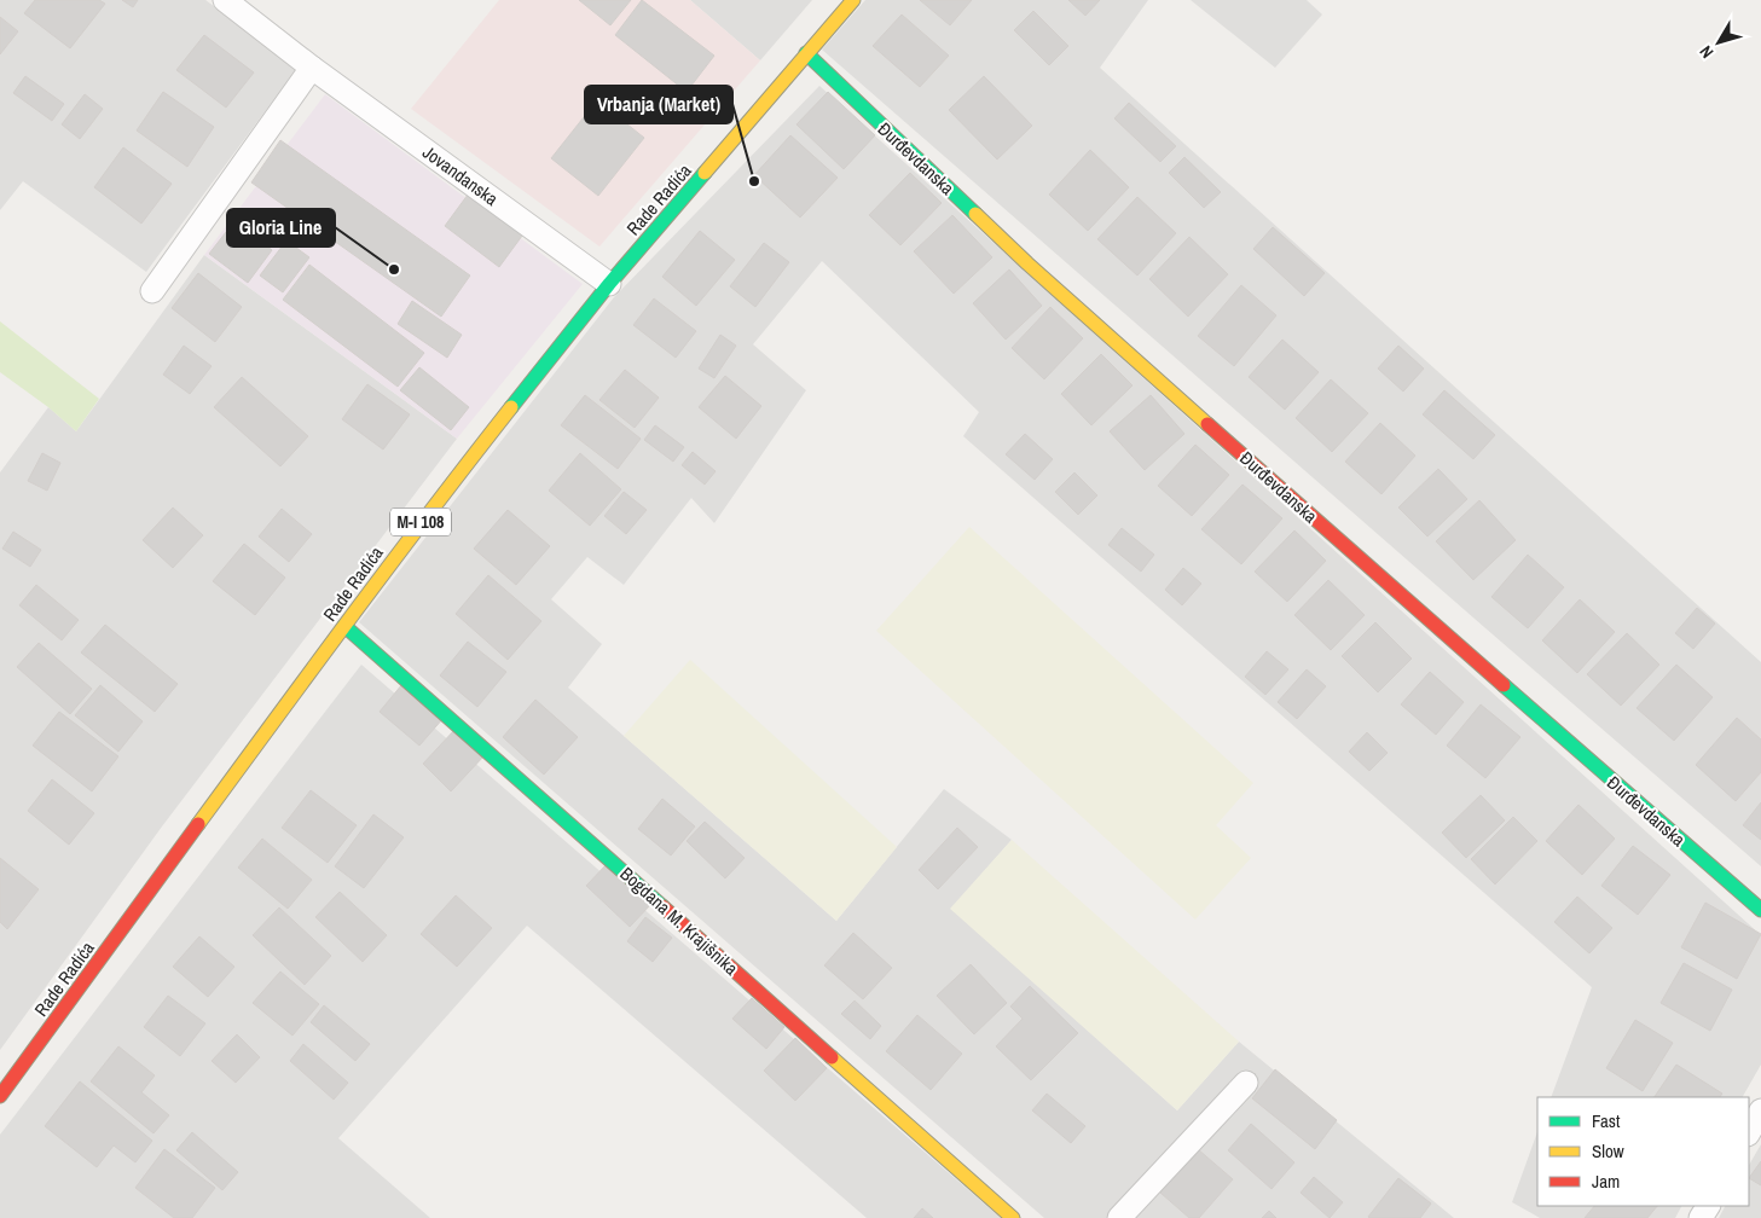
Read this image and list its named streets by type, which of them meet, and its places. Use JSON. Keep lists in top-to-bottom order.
{
  "streets": {
    "street": [
      "Đurđevdanska",
      "Jovandanska",
      "Rade Radića",
      "M-I 108",
      "Bogdana M. Krajišnika"
    ]
  },
  "crossings": [
    ["Đurđevdanska", "Rade Radića"],
    ["Jovandanska", "Rade Radića"],
    ["Rade Radića", "Bogdana M. Krajišnika"]
  ],
  "places": ["Vrbanja (Market)", "Gloria Line"],
  "legend": ["Fast", "Slow", "Jam"],
  "north": "bottom left"
}
